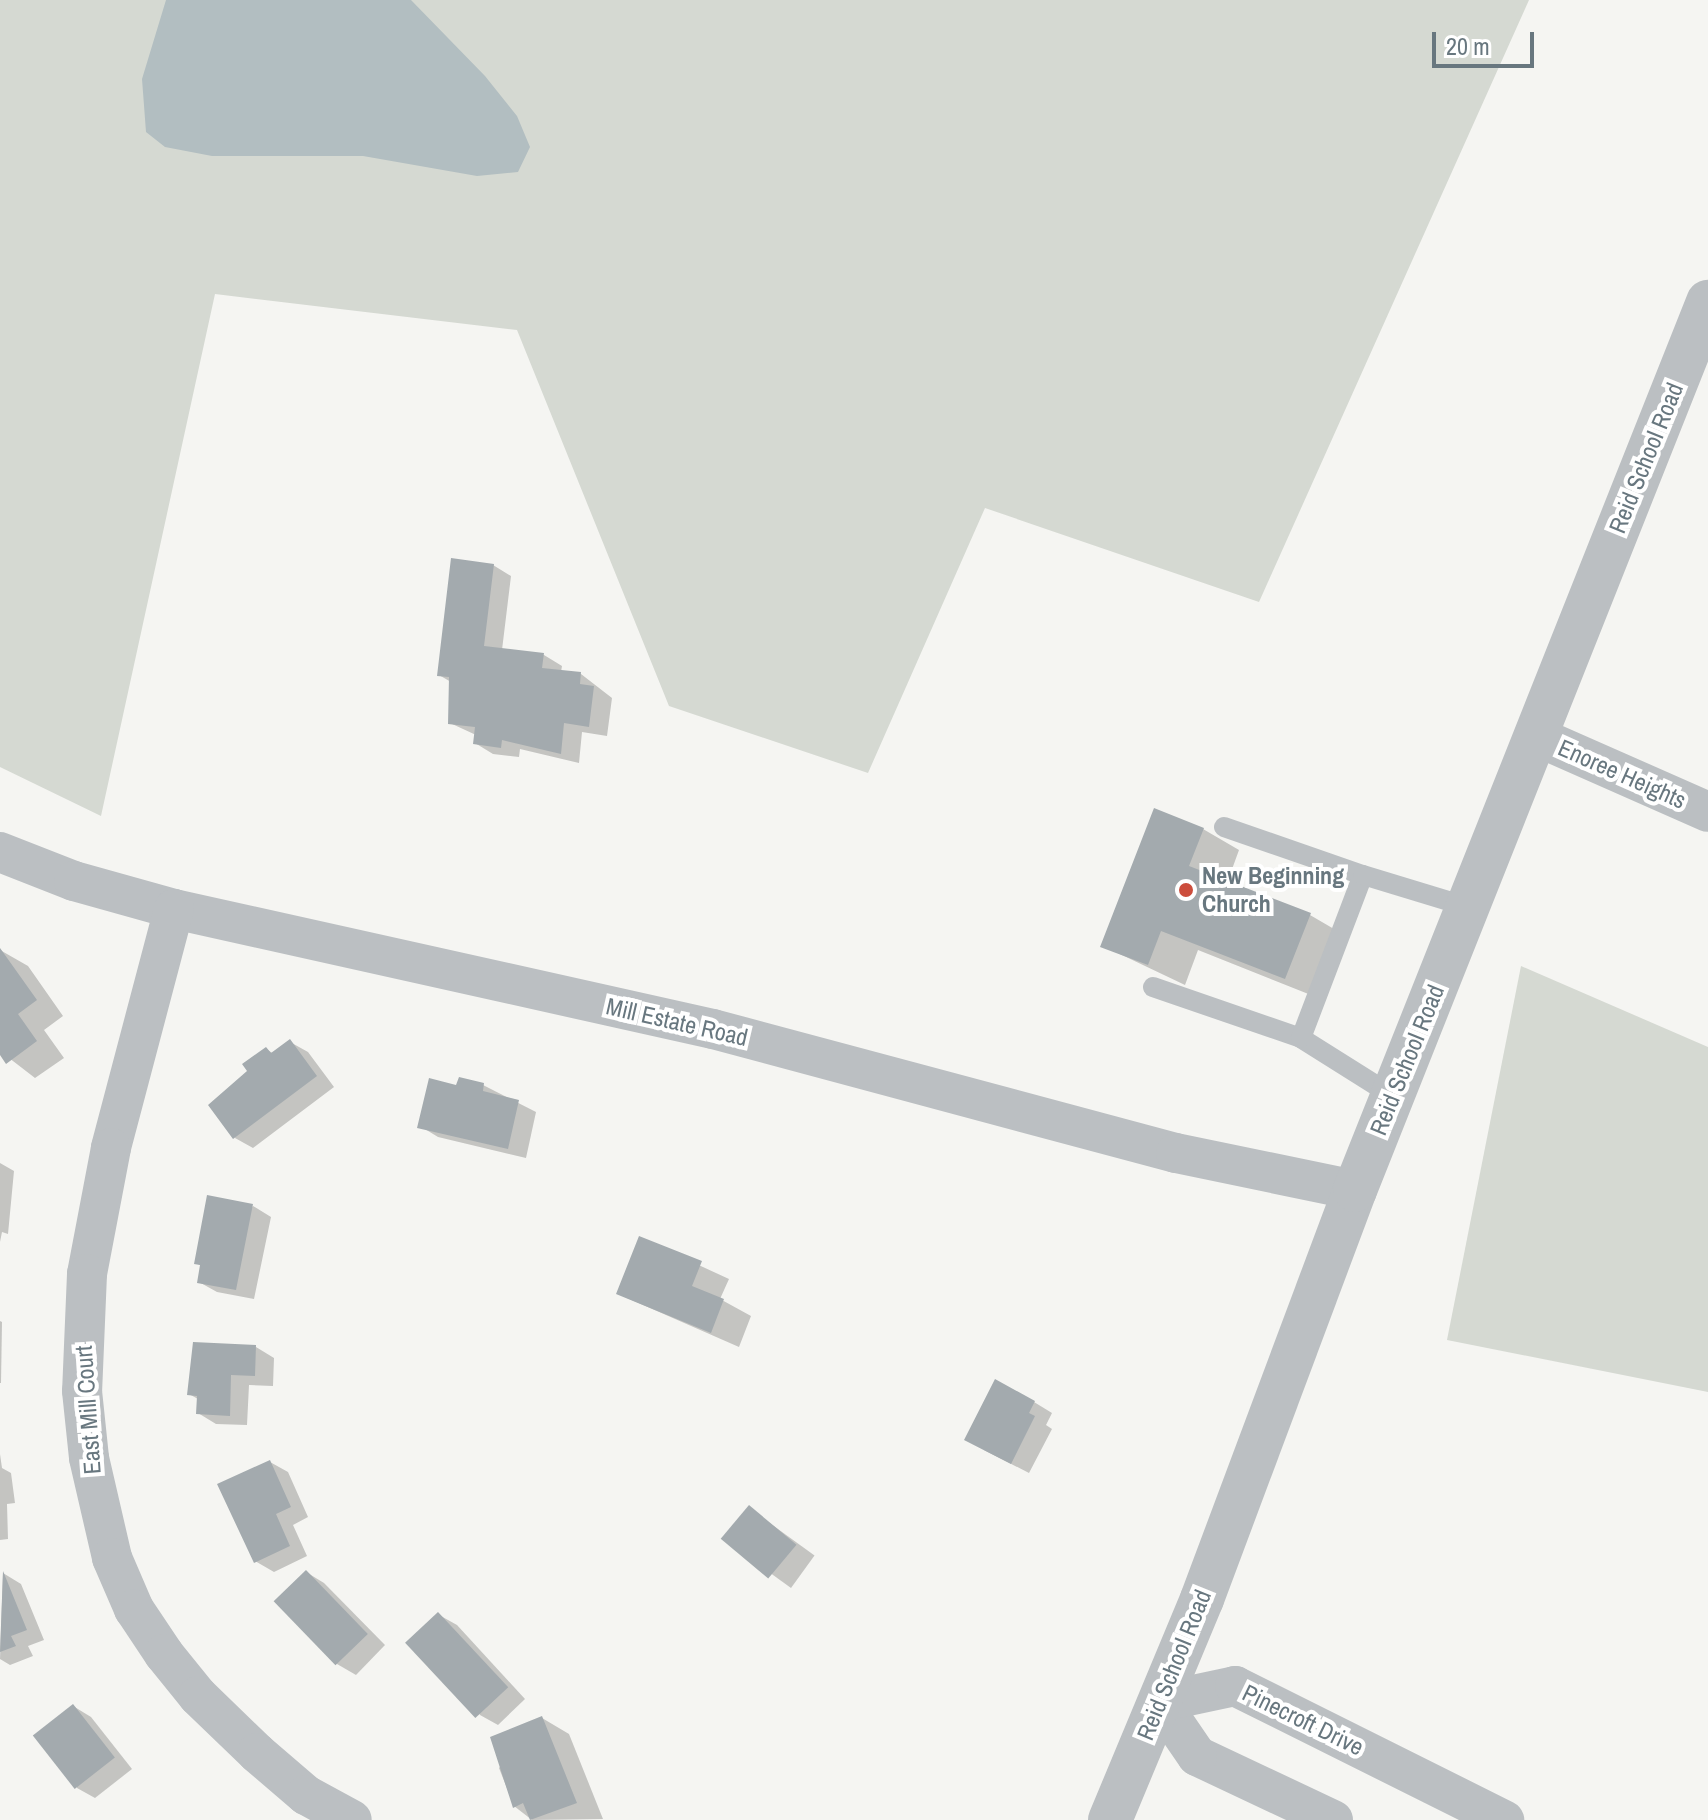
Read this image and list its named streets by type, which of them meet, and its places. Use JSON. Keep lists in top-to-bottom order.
{
  "streets": {
    "street": [
      "Reid School Road",
      "Enoree Heights",
      "Mill Estate Road",
      "East Mill Court",
      "Pinecroft Drive"
    ]
  },
  "crossings": [
    ["Reid School Road", "Enoree Heights"],
    ["Reid School Road", "Mill Estate Road"],
    ["Reid School Road", "Pinecroft Drive"],
    ["Mill Estate Road", "East Mill Court"]
  ],
  "places": ["New Beginning Church"],
  "scale_bar": "20 m"
}
